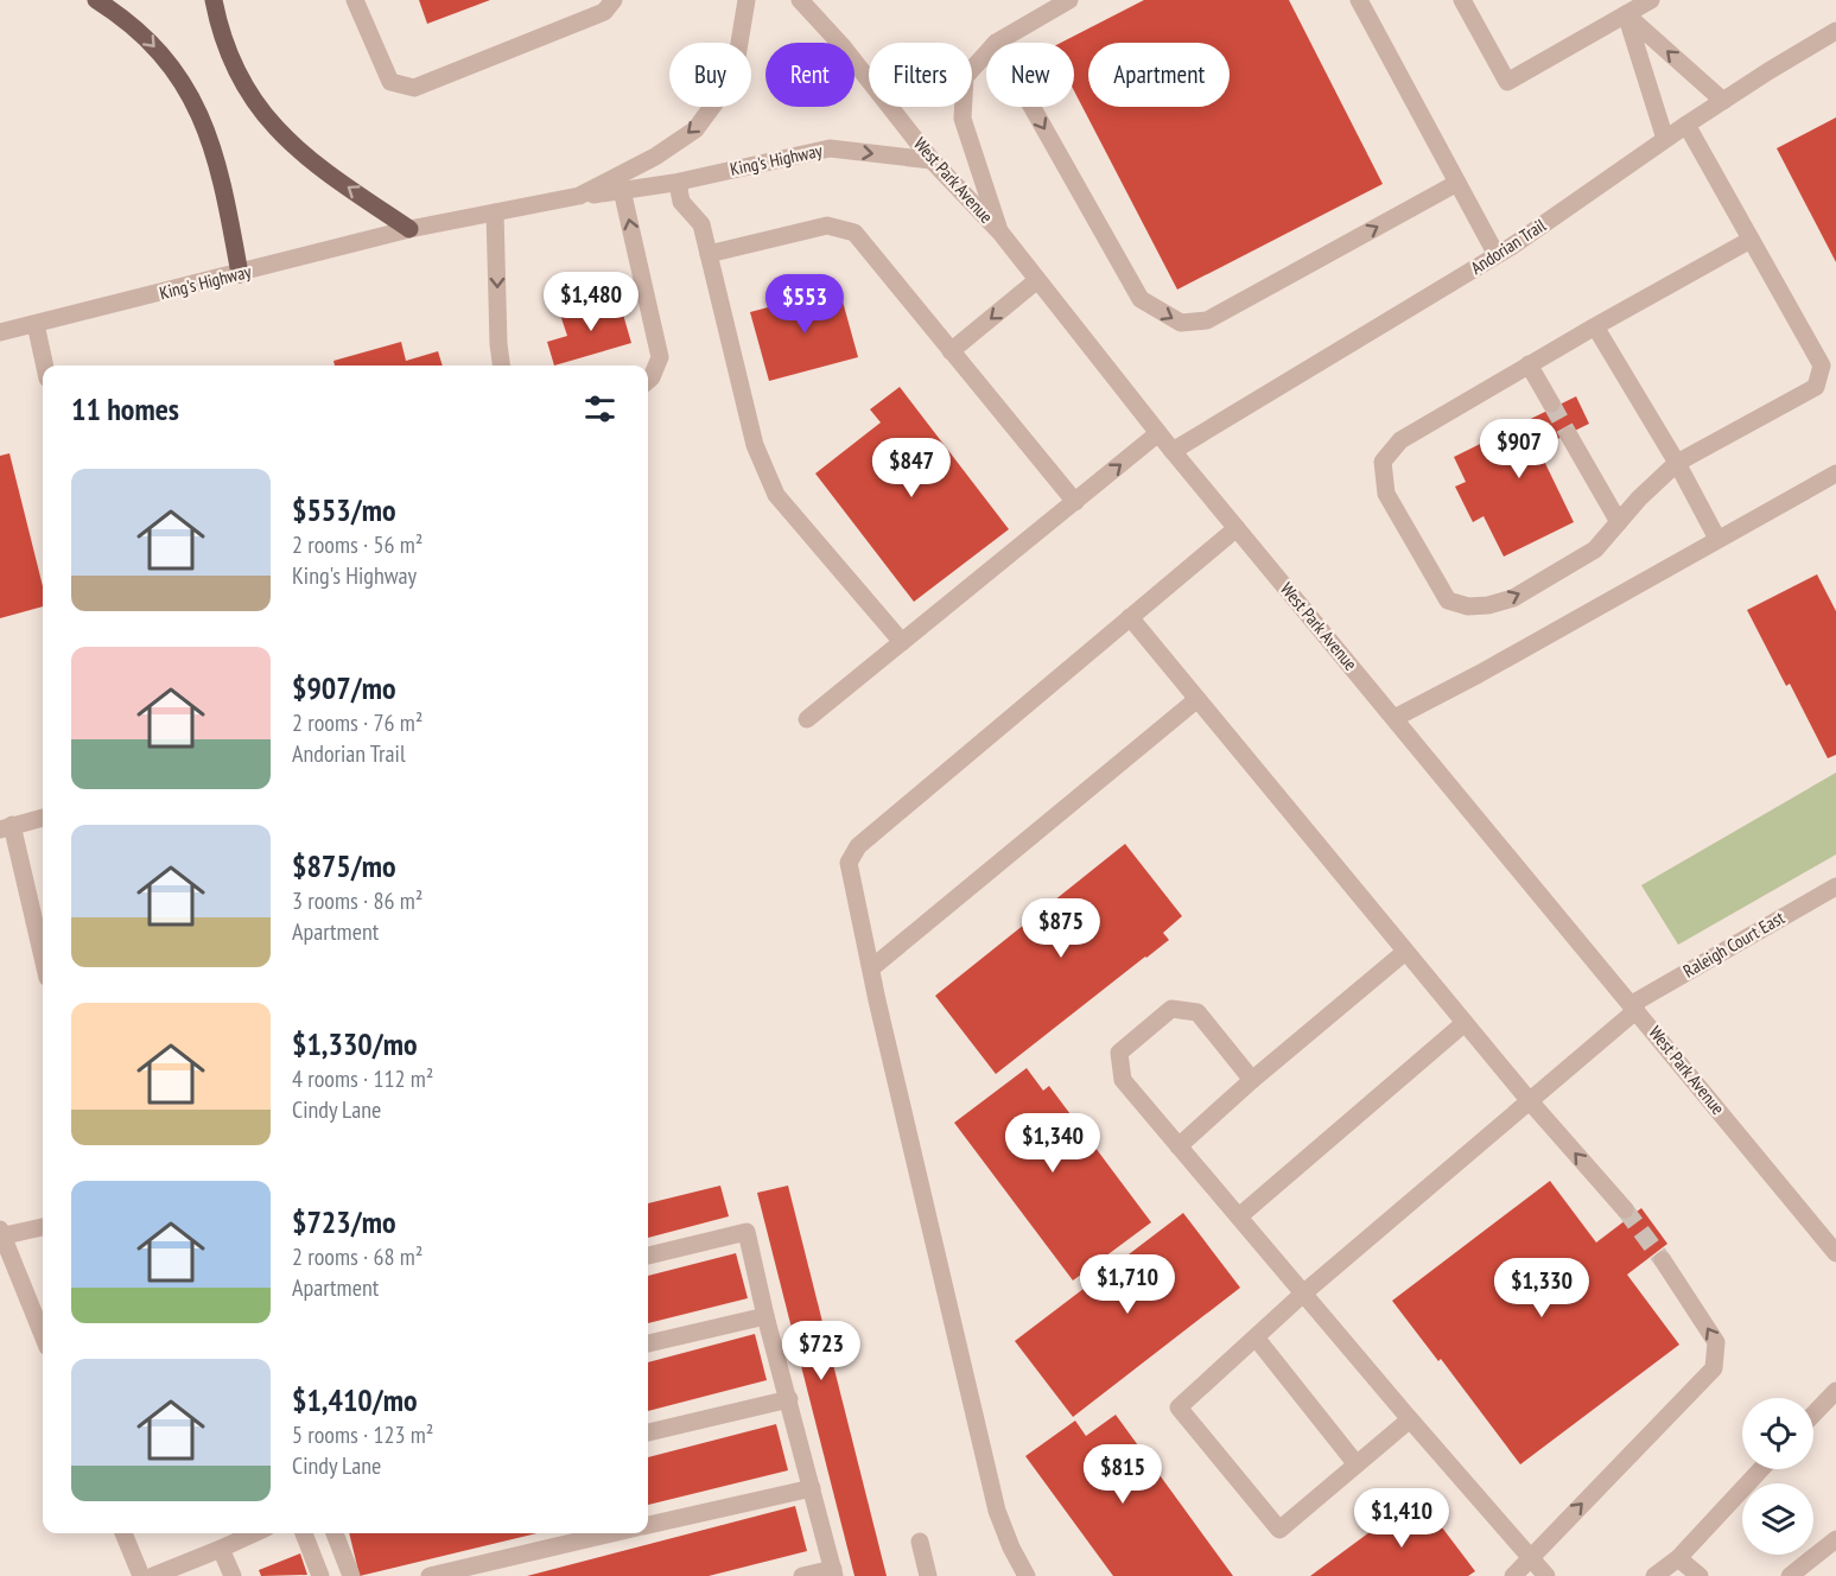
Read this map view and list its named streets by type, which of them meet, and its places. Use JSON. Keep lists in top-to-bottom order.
{
  "streets": {
    "street": [
      "King's Highway",
      "West Park Avenue",
      "Andorian Trail",
      "Raleigh Court East"
    ]
  },
  "crossings": [
    ["King's Highway", "West Park Avenue"],
    ["West Park Avenue", "Andorian Trail"],
    ["West Park Avenue", "Raleigh Court East"]
  ],
  "page": {
    "chip": [
      "Buy",
      "Rent",
      "Filters",
      "New",
      "Apartment"
    ],
    "price": [
      "$1,480",
      "$553",
      "$907",
      "$847",
      "$875",
      "$1,340",
      "$1,710",
      "$1,330",
      "$723",
      "$815",
      "$1,410"
    ],
    "heading": "11 homes",
    "list": [
      {
        "name": "$553/mo",
        "note": "2 rooms · 56 m² · King's Highway"
      },
      {
        "name": "$907/mo",
        "note": "2 rooms · 76 m² · Andorian Trail"
      },
      {
        "name": "$875/mo",
        "note": "3 rooms · 86 m² · Apartment"
      },
      {
        "name": "$1,330/mo",
        "note": "4 rooms · 112 m² · Cindy Lane"
      },
      {
        "name": "$723/mo",
        "note": "2 rooms · 68 m² · Apartment"
      },
      {
        "name": "$1,410/mo",
        "note": "5 rooms · 123 m² · Cindy Lane"
      }
    ]
  }
}
